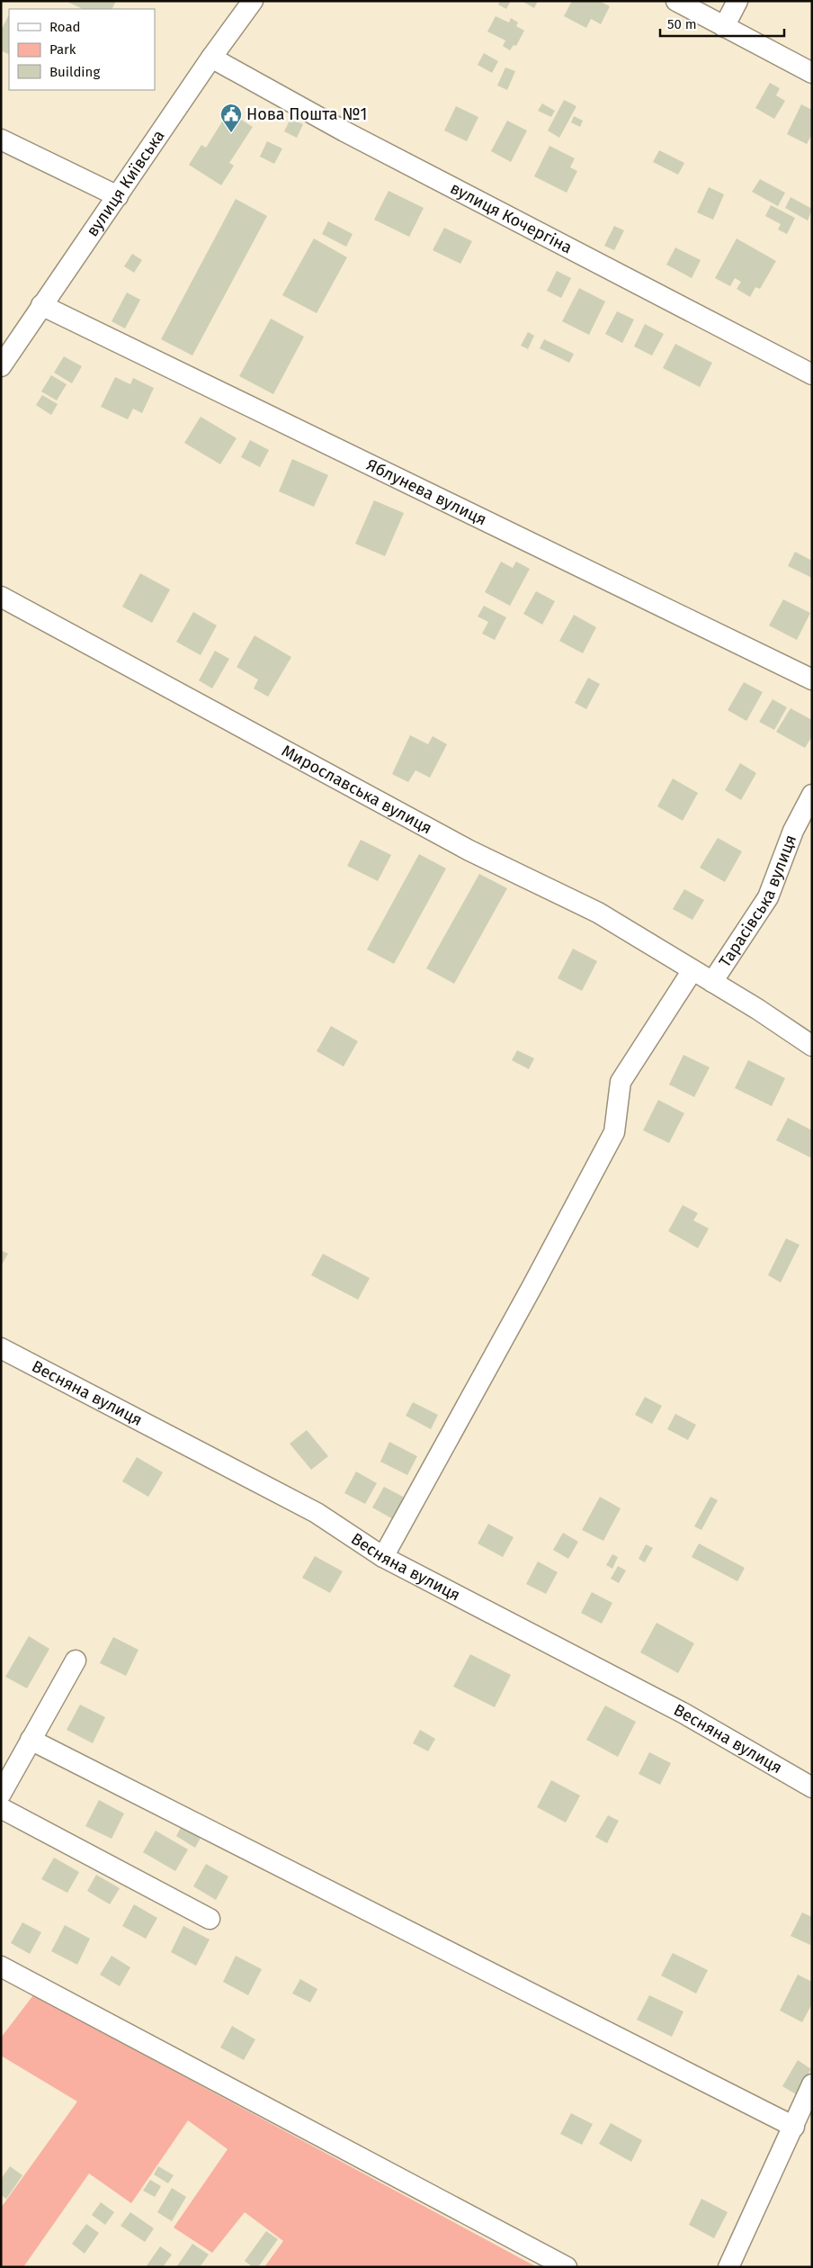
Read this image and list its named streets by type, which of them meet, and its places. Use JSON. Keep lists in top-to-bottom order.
{
  "streets": {
    "street": [
      "вулиця Київська",
      "вулиця Кочергіна",
      "Яблунева вулиця",
      "Мирославська вулиця",
      "Тарасівська вулиця",
      "Весняна вулиця"
    ]
  },
  "crossings": [
    ["вулиця Київська", "вулиця Кочергіна"],
    ["вулиця Київська", "Яблунева вулиця"],
    ["Мирославська вулиця", "Тарасівська вулиця"]
  ],
  "places": {
    "public building": ["Нова Пошта №1"]
  },
  "legend": ["Road", "Park", "Building"],
  "scale_bar": "50 m"
}
